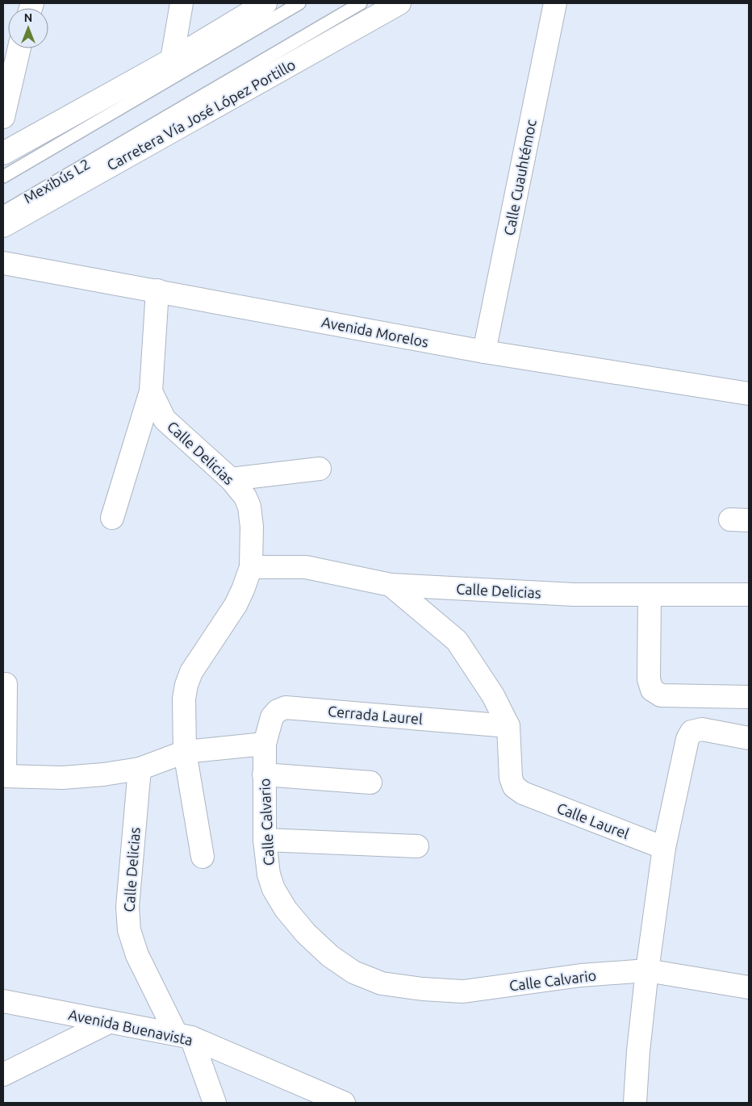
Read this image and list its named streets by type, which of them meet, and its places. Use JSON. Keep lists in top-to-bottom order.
{
  "streets": {
    "street": [
      "Carretera Vía José López Portillo",
      "Calle Cuauhtémoc",
      "Avenida Morelos",
      "Calle Delicias",
      "Cerrada Laurel",
      "Calle Laurel",
      "Calle Calvario",
      "Avenida Buenavista"
    ],
    "lane": ["Mexibús L2"]
  },
  "crossings": [
    ["Calle Cuauhtémoc", "Avenida Morelos"],
    ["Calle Delicias", "Calle Laurel"],
    ["Calle Delicias", "Avenida Buenavista"],
    ["Cerrada Laurel", "Calle Laurel"],
    ["Cerrada Laurel", "Calle Calvario"]
  ],
  "north": "top"
}
